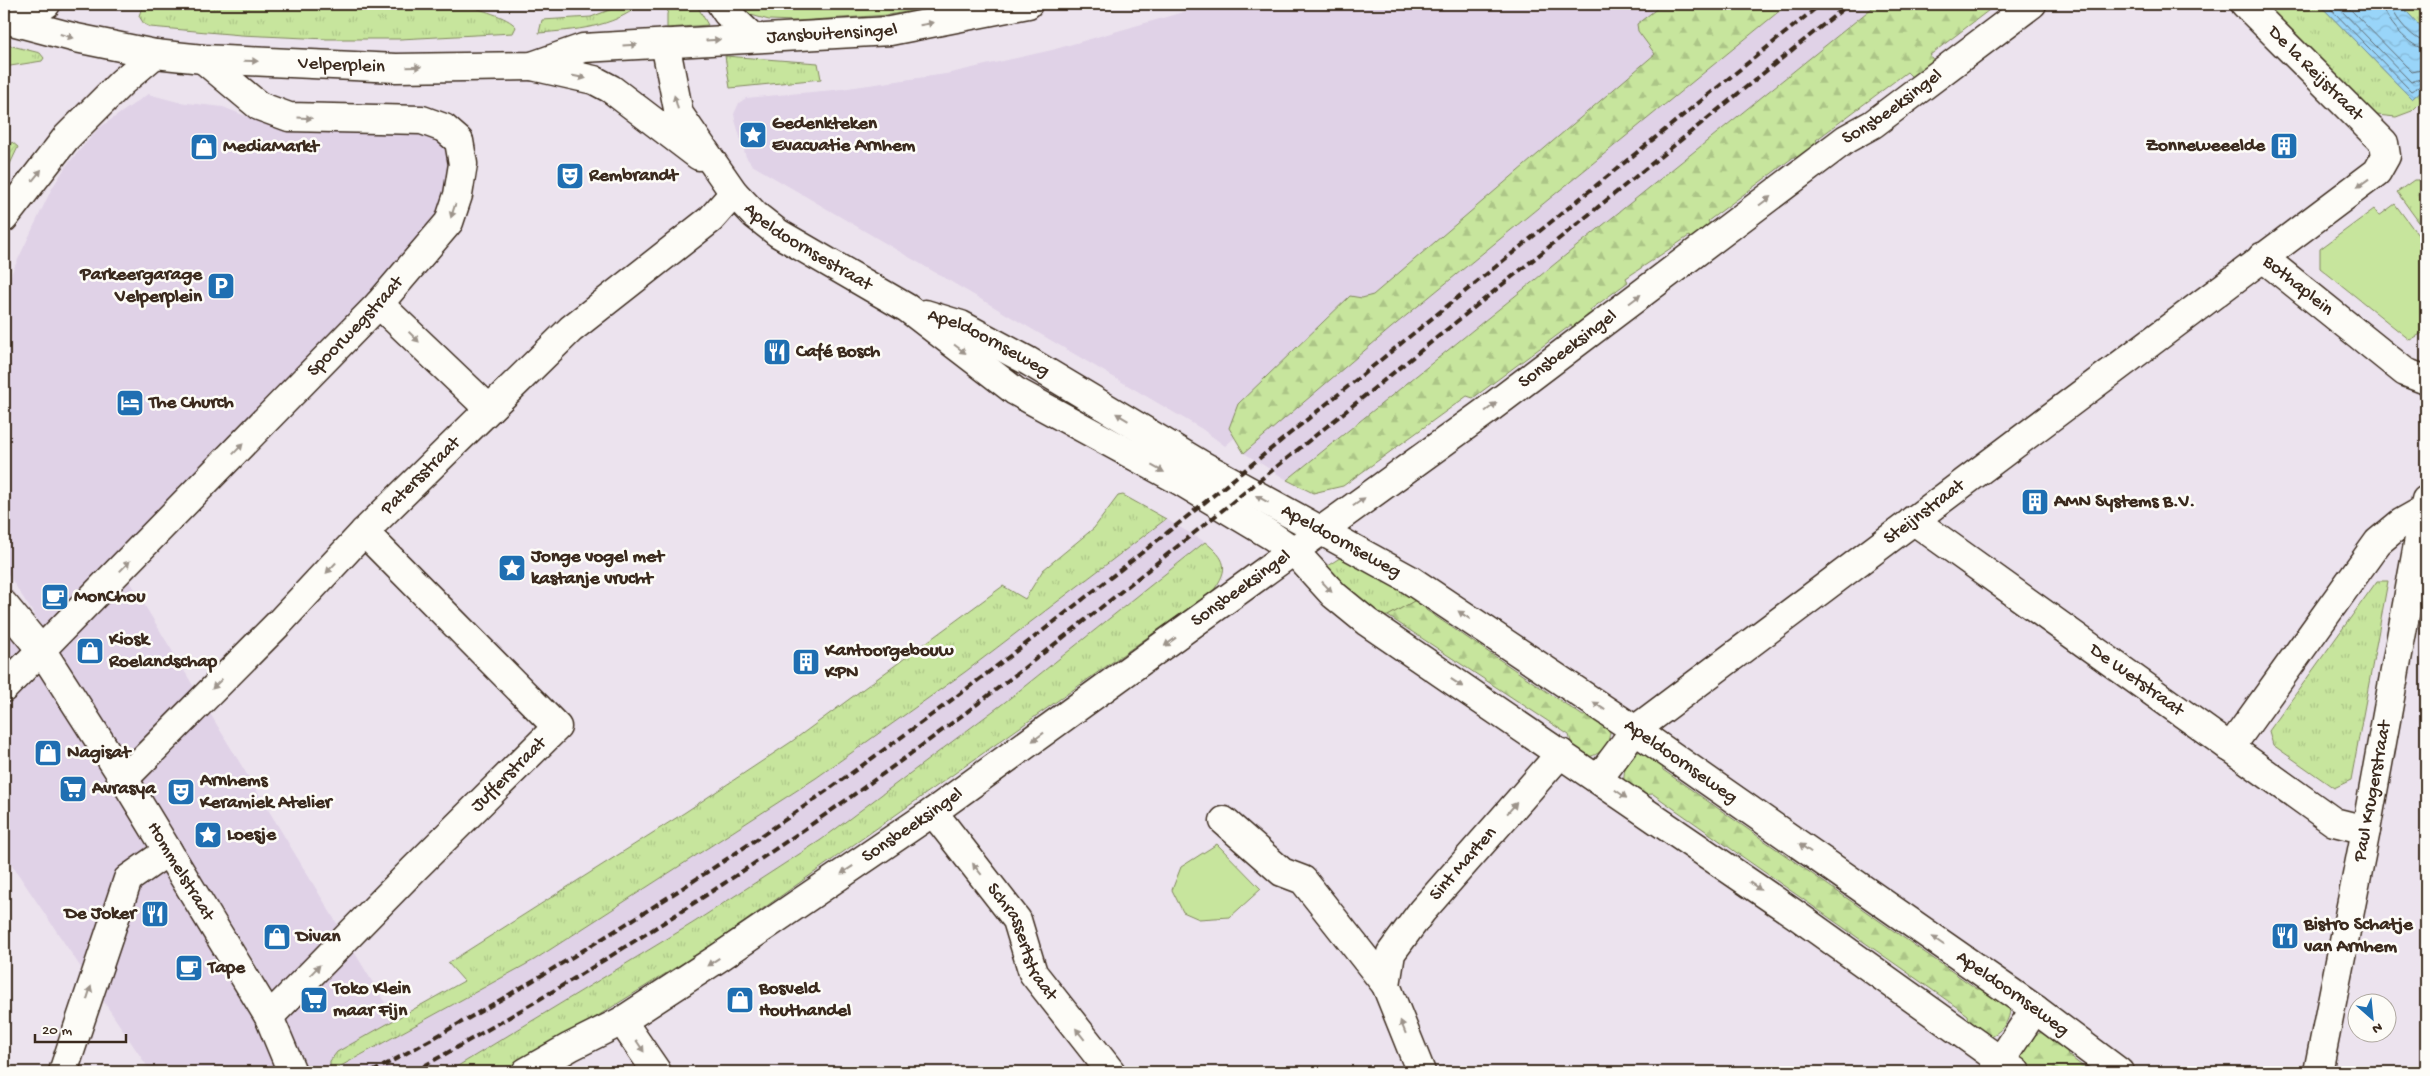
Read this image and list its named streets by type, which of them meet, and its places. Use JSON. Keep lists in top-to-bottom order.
{
  "streets": {
    "street": [
      "Jansbuitensingel",
      "Velperplein",
      "De la Reijstraat",
      "Sonsbeeksingel",
      "Apeldoornsestraat",
      "Bothaplein",
      "Spoorwegstraat",
      "Apeldoornseweg",
      "Patersstraat",
      "Steijnstraat",
      "De Wetstraat",
      "Jufferstraat",
      "Paul Krugerstraat",
      "Sint Marten",
      "Hommelstraat",
      "Schrassertstraat"
    ]
  },
  "crossings": [
    ["Jansbuitensingel", "Velperplein"],
    ["Jansbuitensingel", "Apeldoornsestraat"],
    ["Velperplein", "Apeldoornsestraat"],
    ["Velperplein", "Spoorwegstraat"],
    ["De la Reijstraat", "Bothaplein"],
    ["Sonsbeeksingel", "Apeldoornseweg"],
    ["Sonsbeeksingel", "Schrassertstraat"],
    ["Apeldoornsestraat", "Apeldoornseweg"],
    ["Apeldoornsestraat", "Patersstraat"],
    ["Bothaplein", "Steijnstraat"],
    ["Spoorwegstraat", "Hommelstraat"],
    ["Apeldoornseweg", "Steijnstraat"],
    ["Apeldoornseweg", "Sint Marten"],
    ["Patersstraat", "Jufferstraat"],
    ["Patersstraat", "Hommelstraat"],
    ["Steijnstraat", "De Wetstraat"],
    ["De Wetstraat", "Paul Krugerstraat"],
    ["Jufferstraat", "Hommelstraat"]
  ],
  "one_way": [
    "Jansbuitensingel",
    "Velperplein",
    "Bothaplein",
    "Patersstraat",
    "Sint Marten",
    "Schrassertstraat"
  ],
  "places": {
    "place": ["Gedenkteken Evacuatie Arnhem", "Jonge vogel met kastanje vrucht", "Loesje"],
    "building": ["Zonneweeelde", "AMN Systems B.V.", "Kantoorgebouw KPN"],
    "shop": [
      "MediaMarkt",
      "Kiosk Roelandschap",
      "Nagisat",
      "Divan",
      "Bosveld Houthandel"
    ],
    "theatre": ["Rembrandt", "Arnhems Keramiek Atelier"],
    "parking": ["Parkeergarage Velperplein"],
    "restaurant": ["Café Bosch", "De Joker", "Bistro Schatje van Arnhem"],
    "hotel": ["The Church"],
    "cafe": ["MonChou", "Tape"],
    "supermarket": ["Avrasya", "Toko Klein maar Fijn"]
  },
  "scale_bar": "20 m",
  "north": "bottom right"
}
